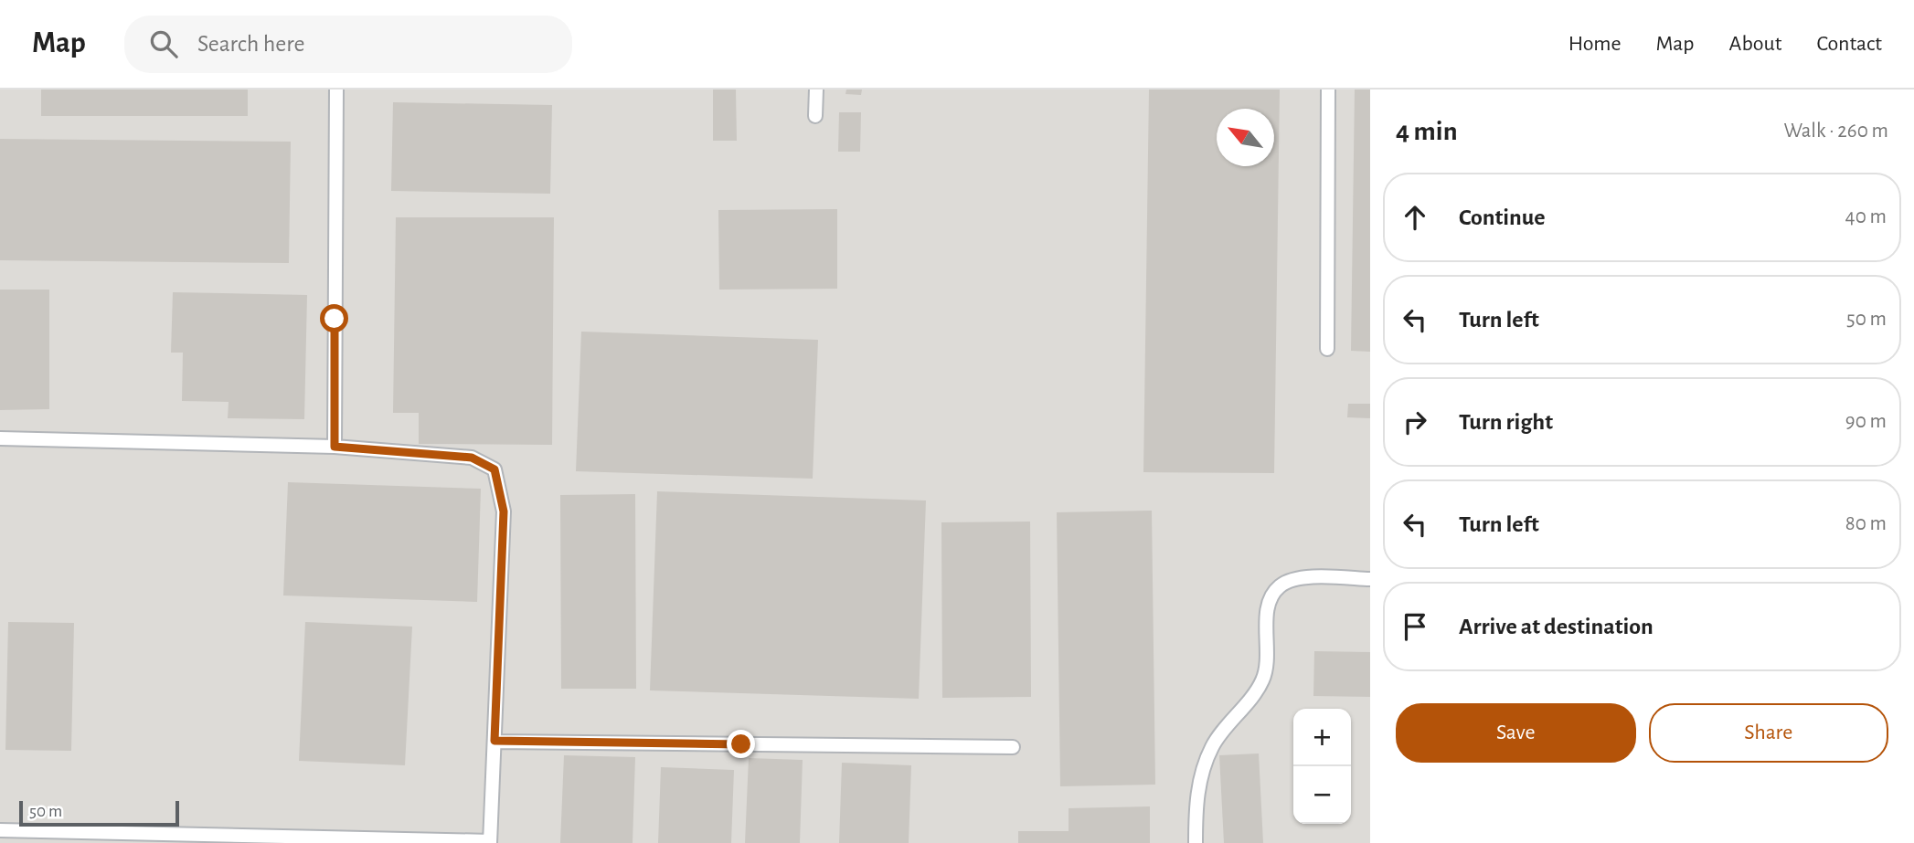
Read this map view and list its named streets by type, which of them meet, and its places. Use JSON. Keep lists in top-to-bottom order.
{
  "scale_bar": "50 m",
  "north": "top left",
  "page": {
    "header": "Map",
    "search": "Search here",
    "nav": [
      "Home",
      "Map",
      "About",
      "Contact"
    ],
    "heading": ["4 min", "Walk · 260 m"],
    "list": [
      ["Continue", "40 m"],
      ["Turn left", "50 m"],
      ["Turn right", "90 m"],
      ["Turn left", "80 m"],
      "Arrive at destination"
    ],
    "buttons": ["Save", "Share"],
    "map_buttons": ["+", "−"],
    "scale": "50 m"
  }
}
